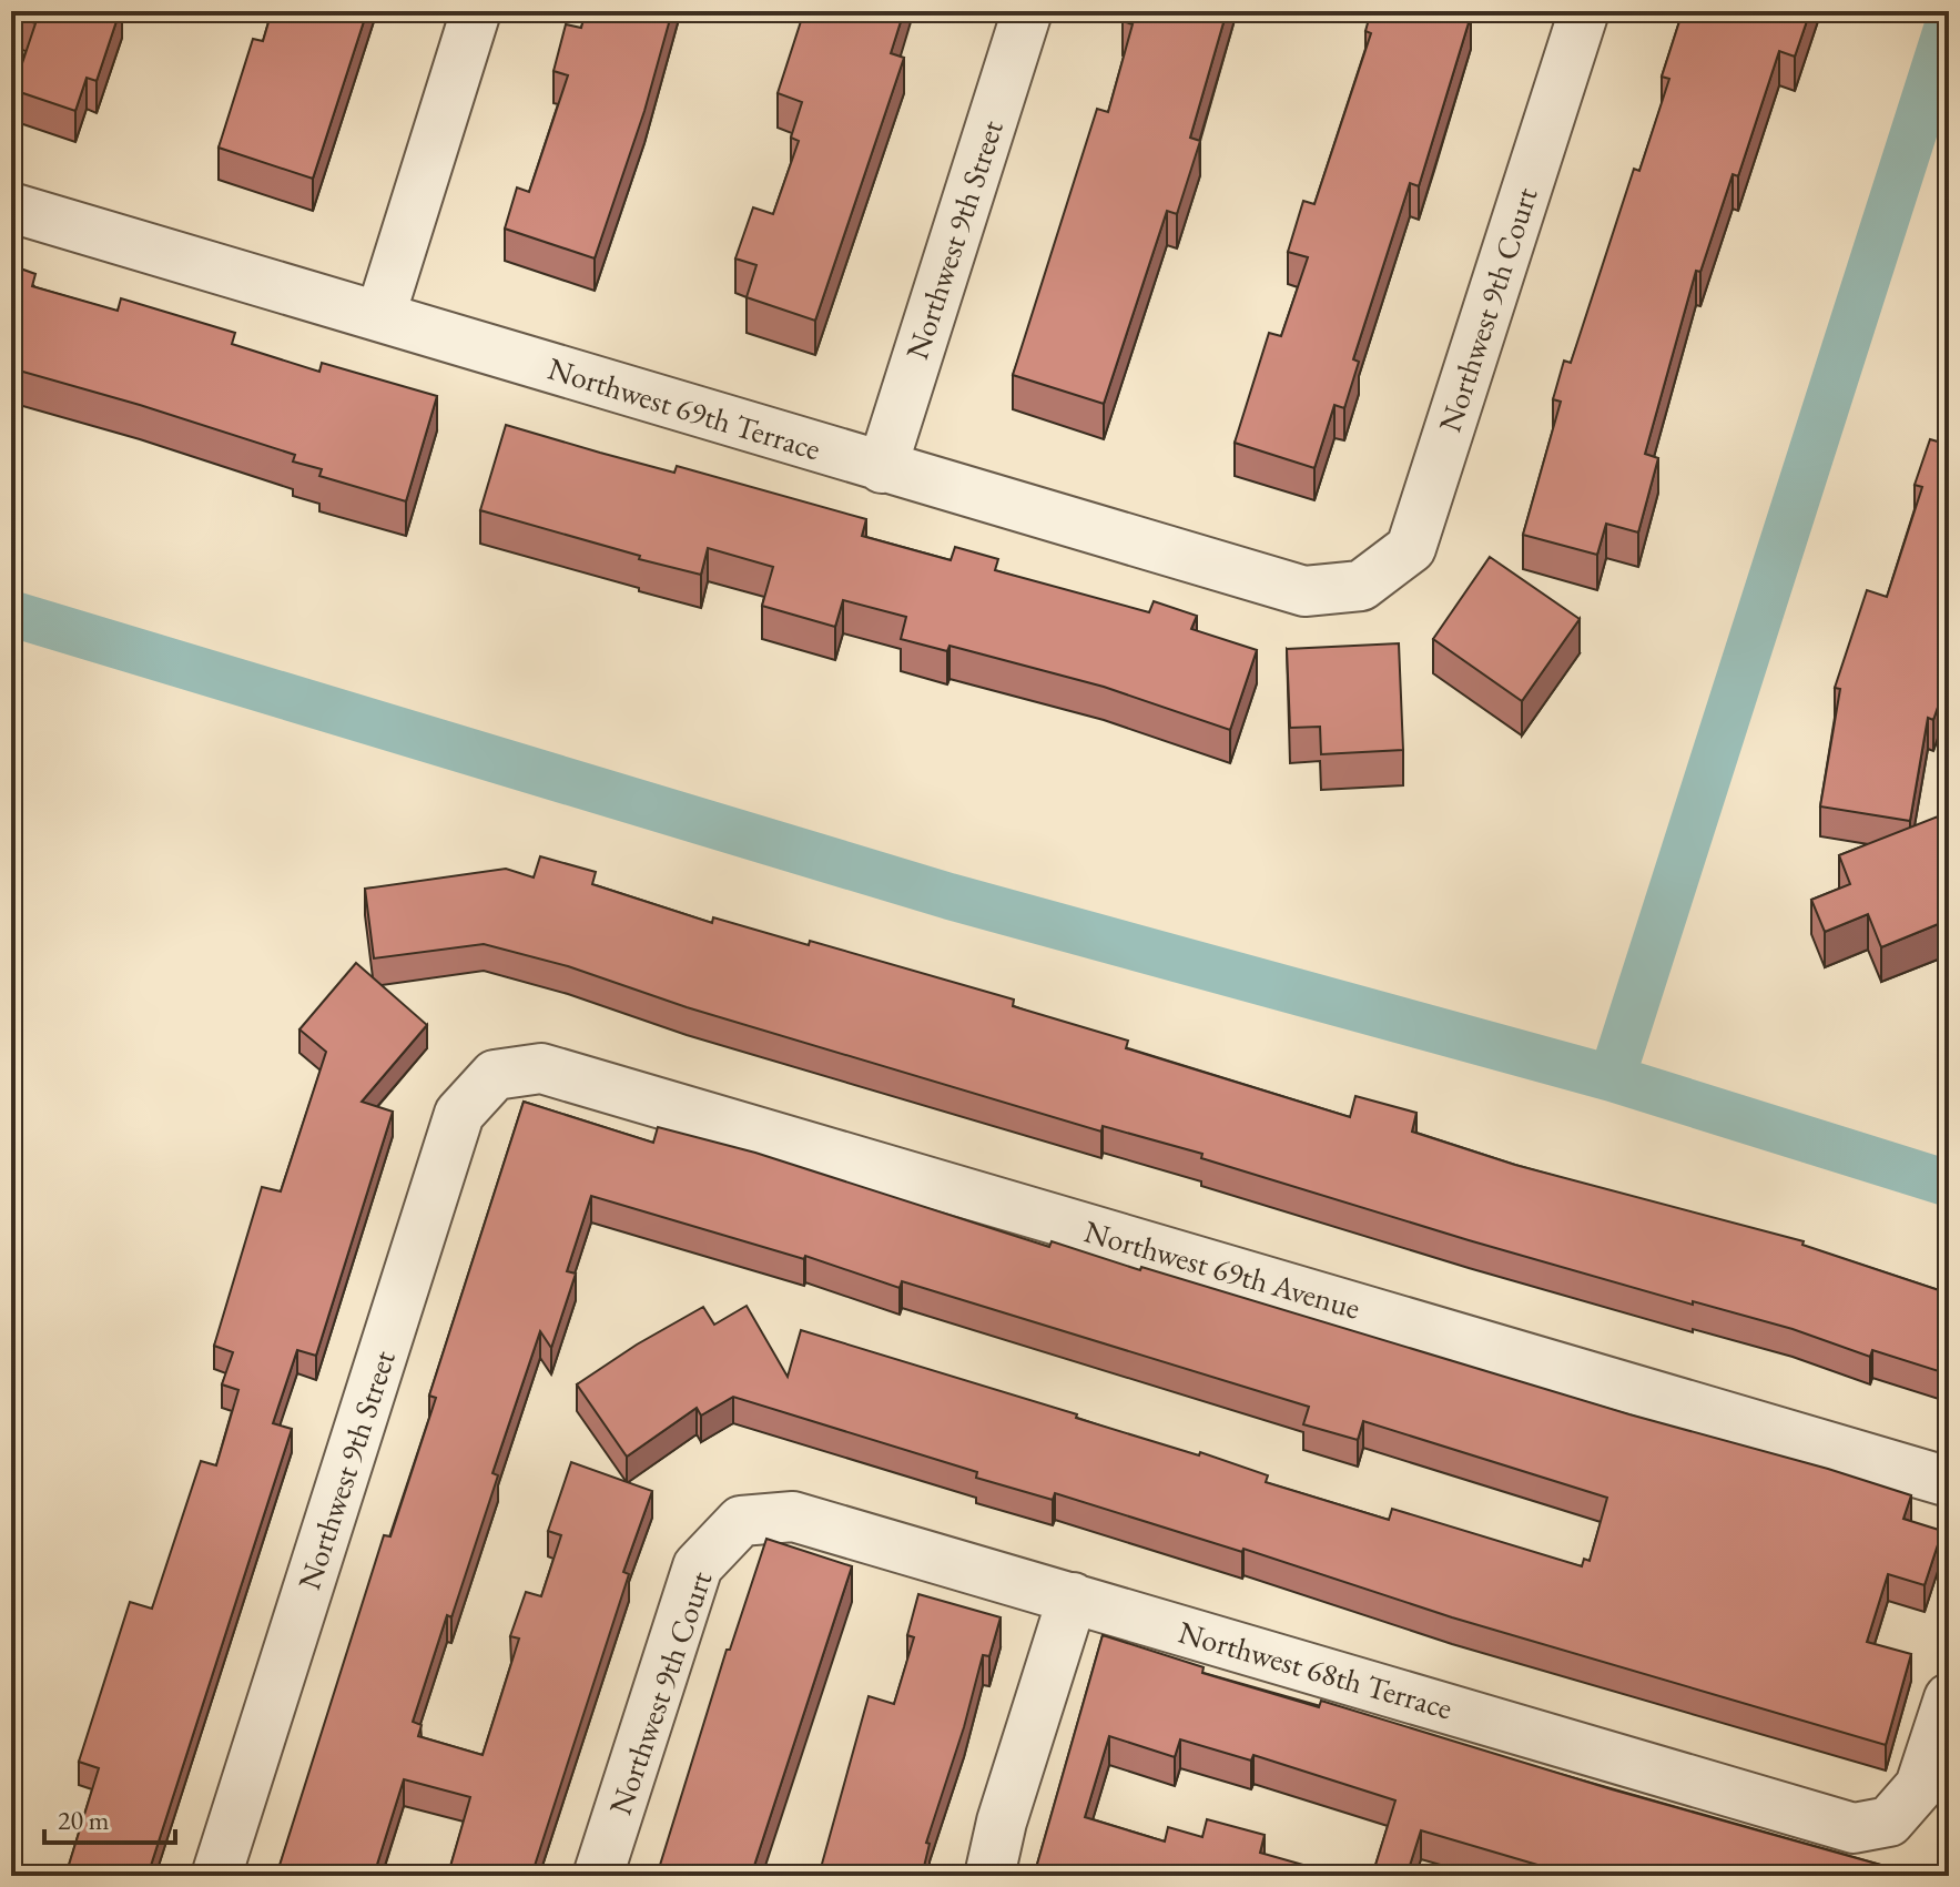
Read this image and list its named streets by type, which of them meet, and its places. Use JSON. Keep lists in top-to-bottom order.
{
  "streets": {
    "street": [
      "Northwest 9th Street",
      "Northwest 9th Court",
      "Northwest 69th Terrace",
      "Northwest 69th Avenue",
      "Northwest 68th Terrace"
    ]
  },
  "crossings": [
    ["Northwest 9th Street", "Northwest 69th Terrace"],
    ["Northwest 9th Street", "Northwest 69th Avenue"],
    ["Northwest 9th Court", "Northwest 69th Terrace"],
    ["Northwest 9th Court", "Northwest 68th Terrace"]
  ],
  "scale_bar": "20 m"
}
